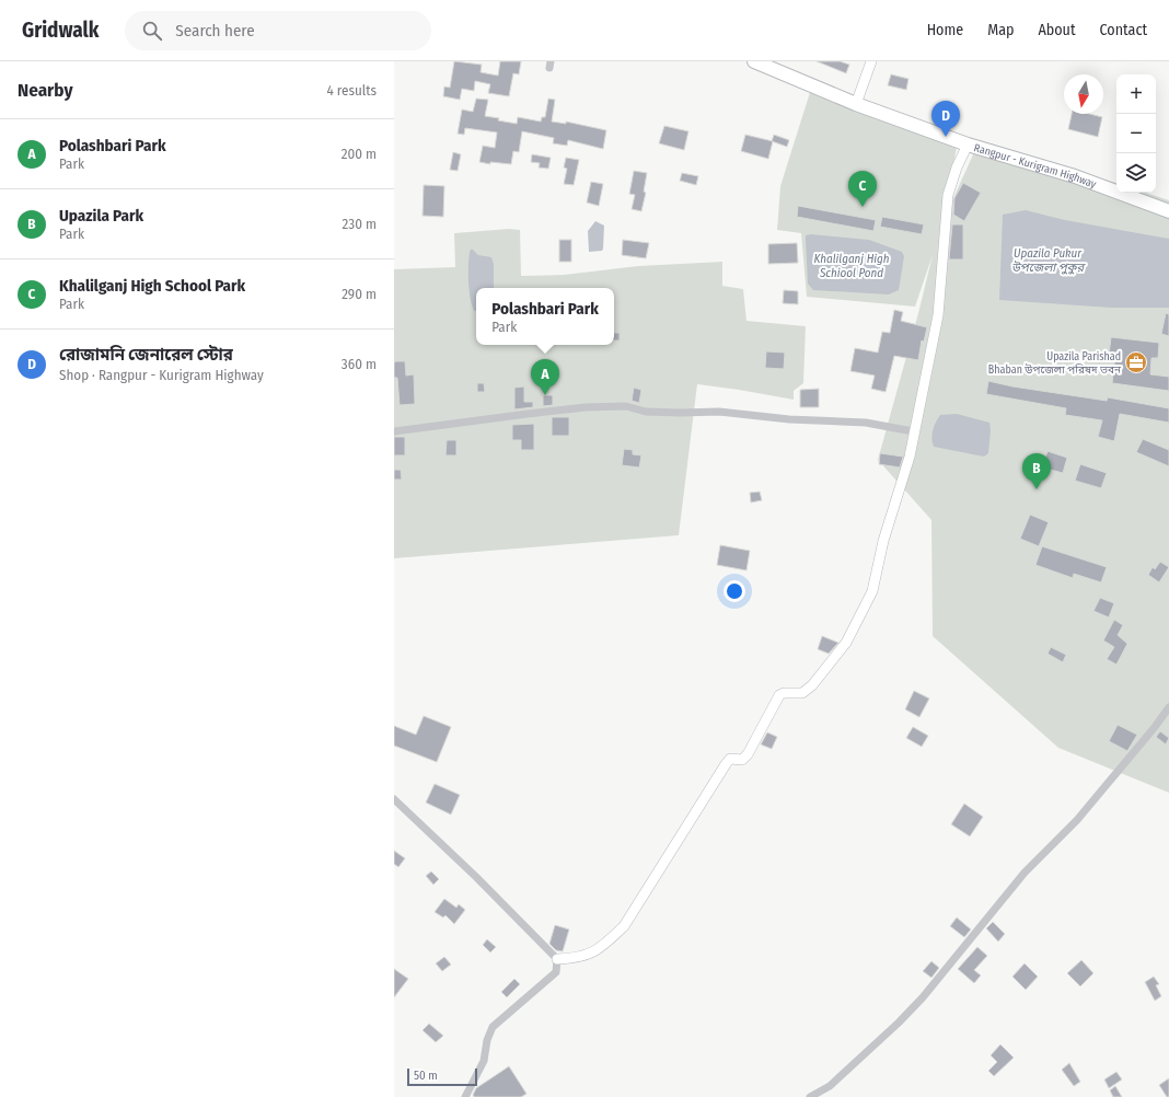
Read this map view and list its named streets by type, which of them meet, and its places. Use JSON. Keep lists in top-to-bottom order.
{
  "streets": {
    "highway": ["Rangpur - Kurigram Highway"]
  },
  "water": ["Upazila Pukur উপজেলা পুকুর", "Khalilganj High Schiool Pond"],
  "places": {
    "office": ["Upazila Parishad Bhaban উপজেলা পরিষদ ভবন"]
  },
  "scale_bar": "50 m",
  "north": "bottom",
  "page": {
    "header": "Gridwalk",
    "search": "Search here",
    "nav": [
      "Home",
      "Map",
      "About",
      "Contact"
    ],
    "heading": ["Nearby", "4 results"],
    "map_buttons": ["+", "−"],
    "pins": [
      "D",
      "C",
      "A",
      "B"
    ],
    "list": [
      {
        "mark": "A",
        "name": "Polashbari Park",
        "note": "Park",
        "value": "200 m"
      },
      {
        "mark": "B",
        "name": "Upazila Park",
        "note": "Park",
        "value": "230 m"
      },
      {
        "mark": "C",
        "name": "Khalilganj High School Park",
        "note": "Park",
        "value": "290 m"
      },
      {
        "mark": "D",
        "name": "রোজামনি জেনারেল স্টোর",
        "note": "Shop · Rangpur - Kurigram Highway",
        "value": "360 m"
      }
    ],
    "popup": ["Polashbari Park", "Park"],
    "scale": "50 m"
  }
}
